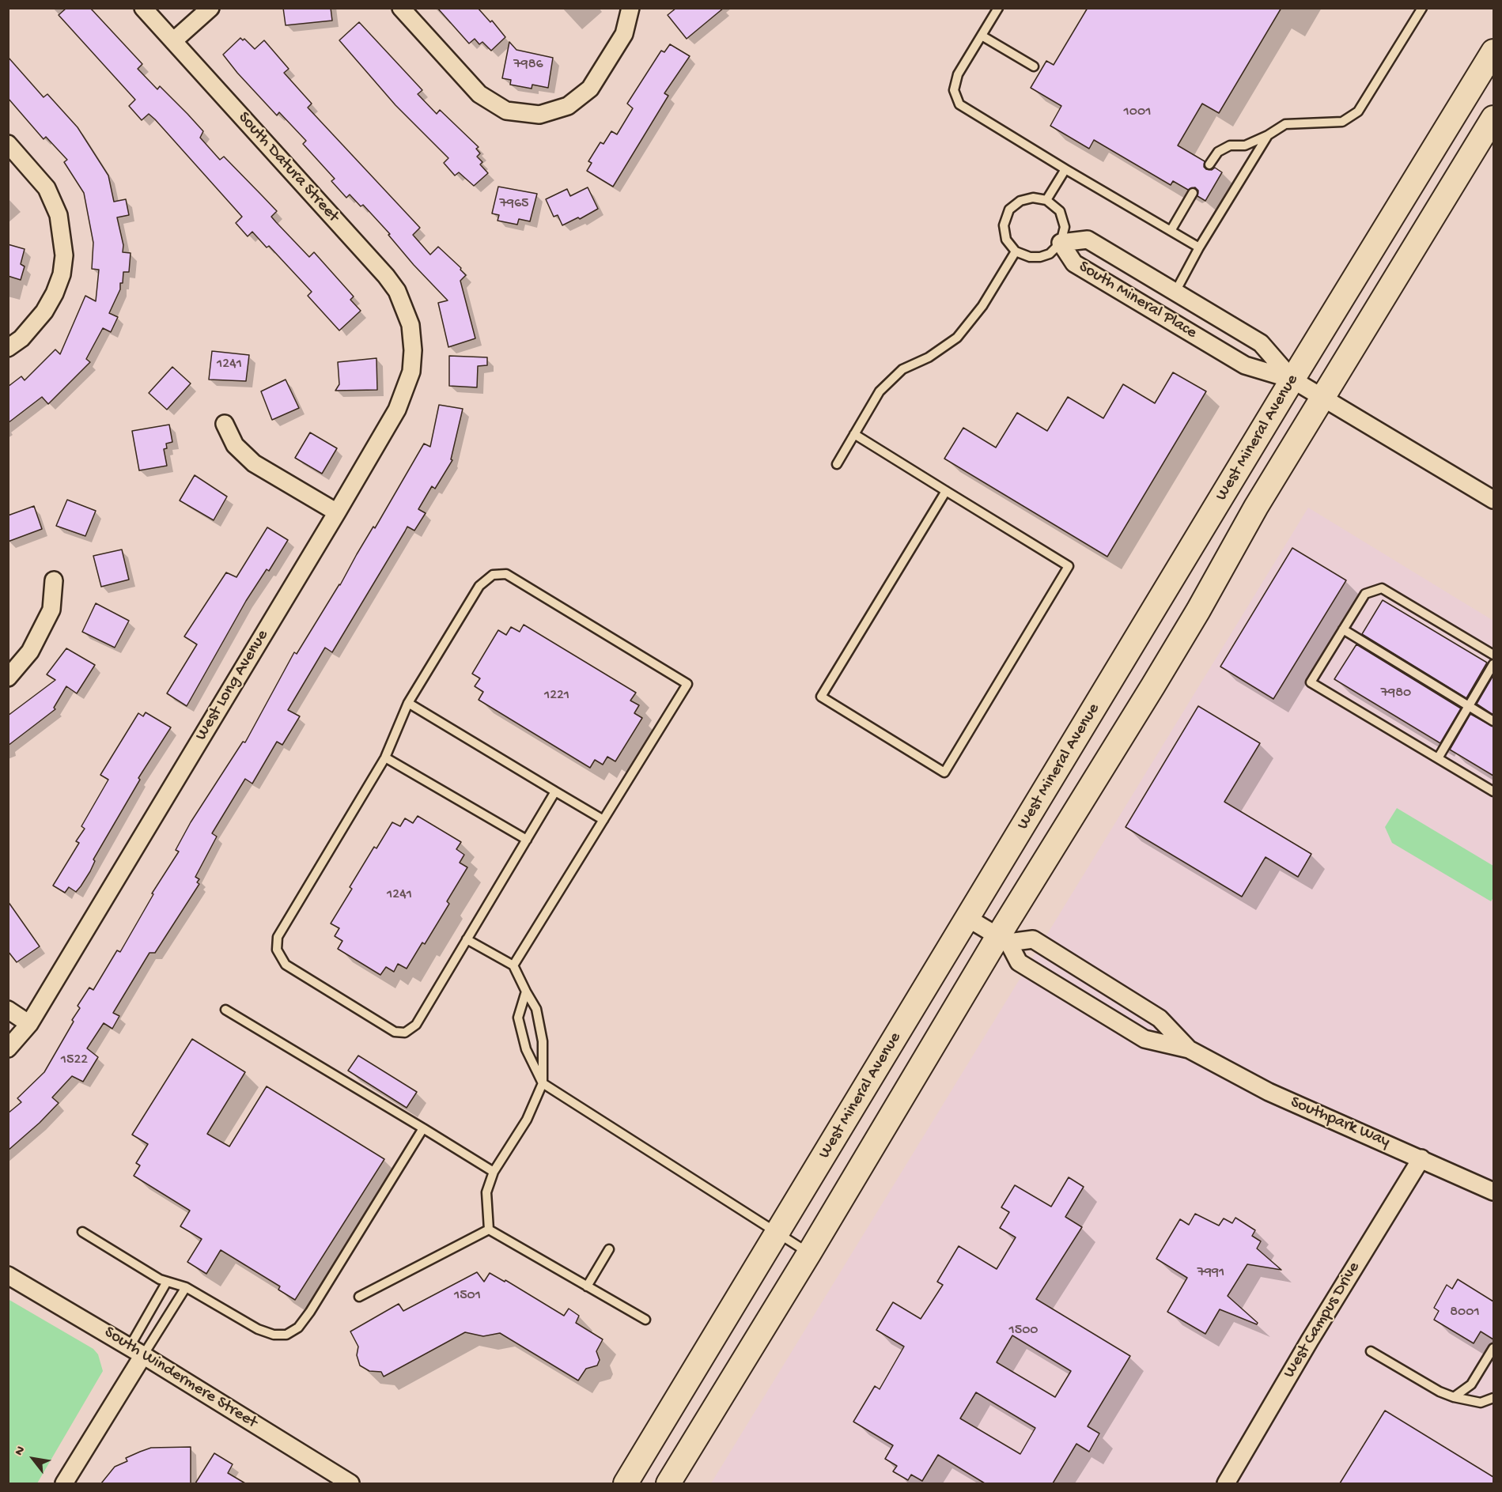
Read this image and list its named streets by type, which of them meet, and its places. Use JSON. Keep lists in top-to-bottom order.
{
  "streets": {
    "main road": ["West Mineral Avenue"],
    "street": [
      "South Datura Street",
      "South Mineral Place",
      "West Long Avenue",
      "Southpark Way",
      "West Campus Drive",
      "South Windermere Street"
    ]
  },
  "crossings": [
    ["South Datura Street", "West Long Avenue"],
    ["South Mineral Place", "West Mineral Avenue"],
    ["West Mineral Avenue", "Southpark Way"],
    ["Southpark Way", "West Campus Drive"]
  ],
  "house_numbers": [
    "7986",
    "1001",
    "7965",
    "1241",
    "7980",
    "1221",
    "1241",
    "1522",
    "7991",
    "1501",
    "8001",
    "1500"
  ],
  "north": "top left"
}
